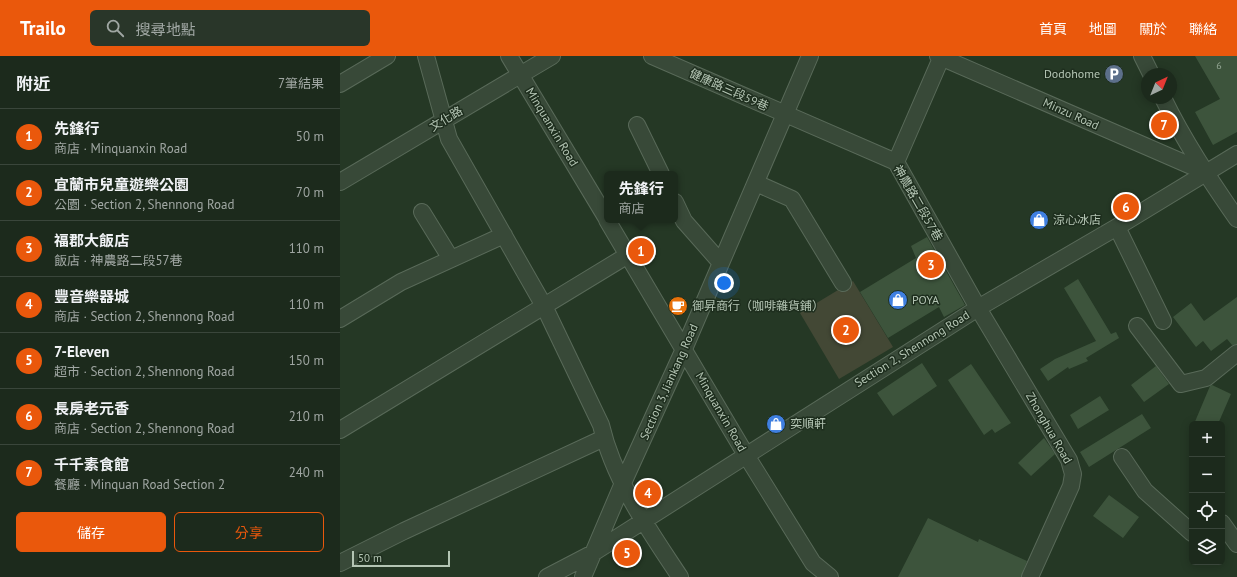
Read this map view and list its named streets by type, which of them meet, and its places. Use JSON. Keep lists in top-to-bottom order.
{
  "streets": {
    "street": [
      "健康路三段59巷",
      "Minzu Road",
      "文化路",
      "Minquanxin Road",
      "神農路二段57巷",
      "Section 2, Shennong Road",
      "Section 3, Jiankang Road",
      "Zhonghua Road"
    ]
  },
  "crossings": [
    ["健康路三段59巷", "神農路二段57巷"],
    ["健康路三段59巷", "Section 3, Jiankang Road"],
    ["Minzu Road", "Section 2, Shennong Road"],
    ["文化路", "Minquanxin Road"],
    ["Minquanxin Road", "Section 2, Shennong Road"],
    ["Minquanxin Road", "Section 3, Jiankang Road"],
    ["神農路二段57巷", "Section 2, Shennong Road"],
    ["神農路二段57巷", "Section 3, Jiankang Road"],
    ["神農路二段57巷", "Zhonghua Road"],
    ["Section 2, Shennong Road", "Section 3, Jiankang Road"],
    ["Section 2, Shennong Road", "Zhonghua Road"]
  ],
  "places": {
    "parking": ["Dodohome"],
    "shop": ["涼心冰店", "POYA", "奕順軒"],
    "cafe": ["御昇商行（咖啡雜貨鋪）"]
  },
  "house_numbers": ["6"],
  "scale_bar": "50 m",
  "north": "top right",
  "page": {
    "header": "Trailo",
    "search": "搜尋地點",
    "nav": [
      "首頁",
      "地圖",
      "關於",
      "聯絡"
    ],
    "heading": ["附近", "7筆結果"],
    "list": [
      {
        "mark": "1",
        "name": "先鋒行",
        "note": "商店 · Minquanxin Road",
        "value": "50 m"
      },
      {
        "mark": "2",
        "name": "宜蘭市兒童遊樂公園",
        "note": "公園 · Section 2, Shennong Road",
        "value": "70 m"
      },
      {
        "mark": "3",
        "name": "福郡大飯店",
        "note": "飯店 · 神農路二段57巷",
        "value": "110 m"
      },
      {
        "mark": "4",
        "name": "豐音樂器城",
        "note": "商店 · Section 2, Shennong Road",
        "value": "110 m"
      },
      {
        "mark": "5",
        "name": "7-Eleven",
        "note": "超市 · Section 2, Shennong Road",
        "value": "150 m"
      },
      {
        "mark": "6",
        "name": "長房老元香",
        "note": "商店 · Section 2, Shennong Road",
        "value": "210 m"
      },
      {
        "mark": "7",
        "name": "千千素食館",
        "note": "餐廳 · Minquan Road Section 2",
        "value": "240 m"
      }
    ],
    "pins": [
      "7",
      "6",
      "1",
      "3",
      "2",
      "4",
      "5"
    ],
    "popup": ["先鋒行", "商店"],
    "map_buttons": ["+", "−"],
    "buttons": ["儲存", "分享"],
    "scale": "50 m"
  }
}
